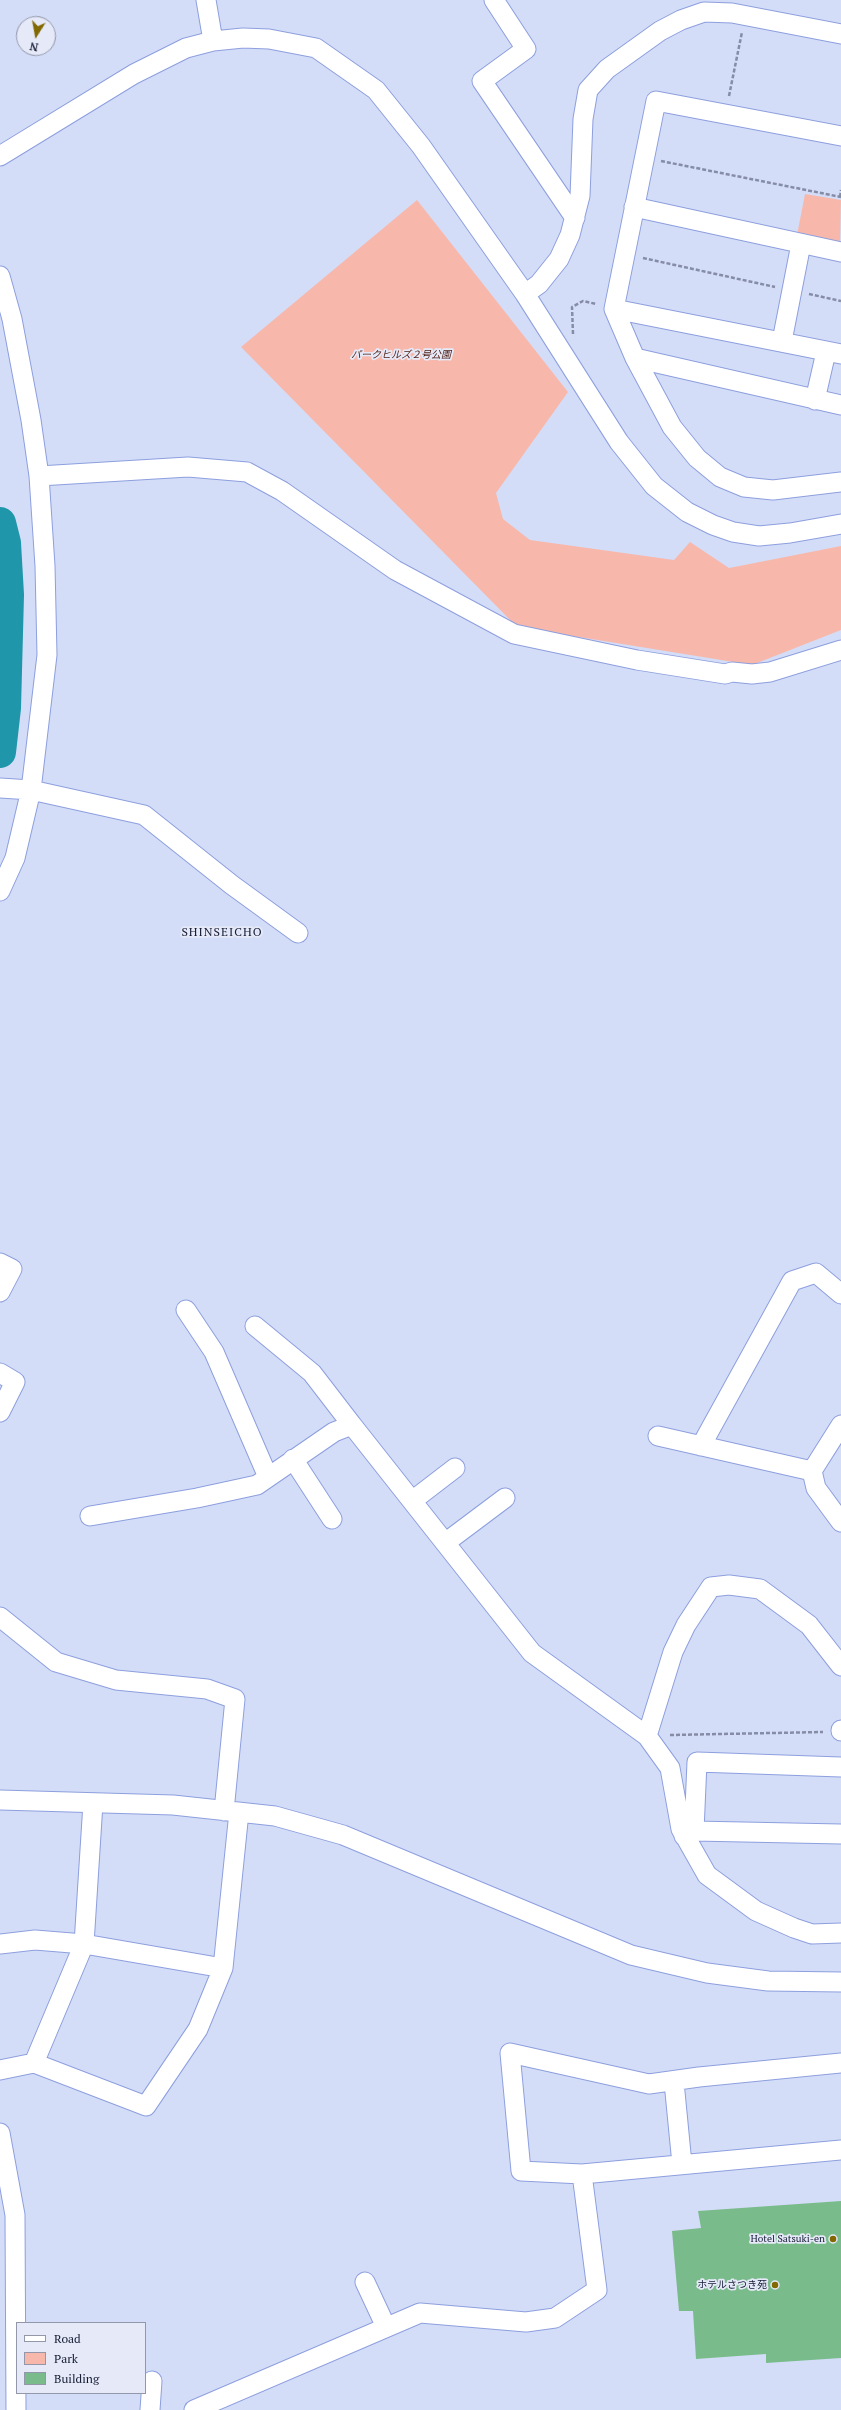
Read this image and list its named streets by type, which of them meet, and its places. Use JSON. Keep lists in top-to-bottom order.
{
  "districts": ["SHINSEICHO"],
  "parks": ["パークヒルズ２号公園"],
  "places": ["Hotel Satsuki-en", "ホテルさつき苑"],
  "legend": ["Road", "Park", "Building"],
  "north": "bottom"
}
